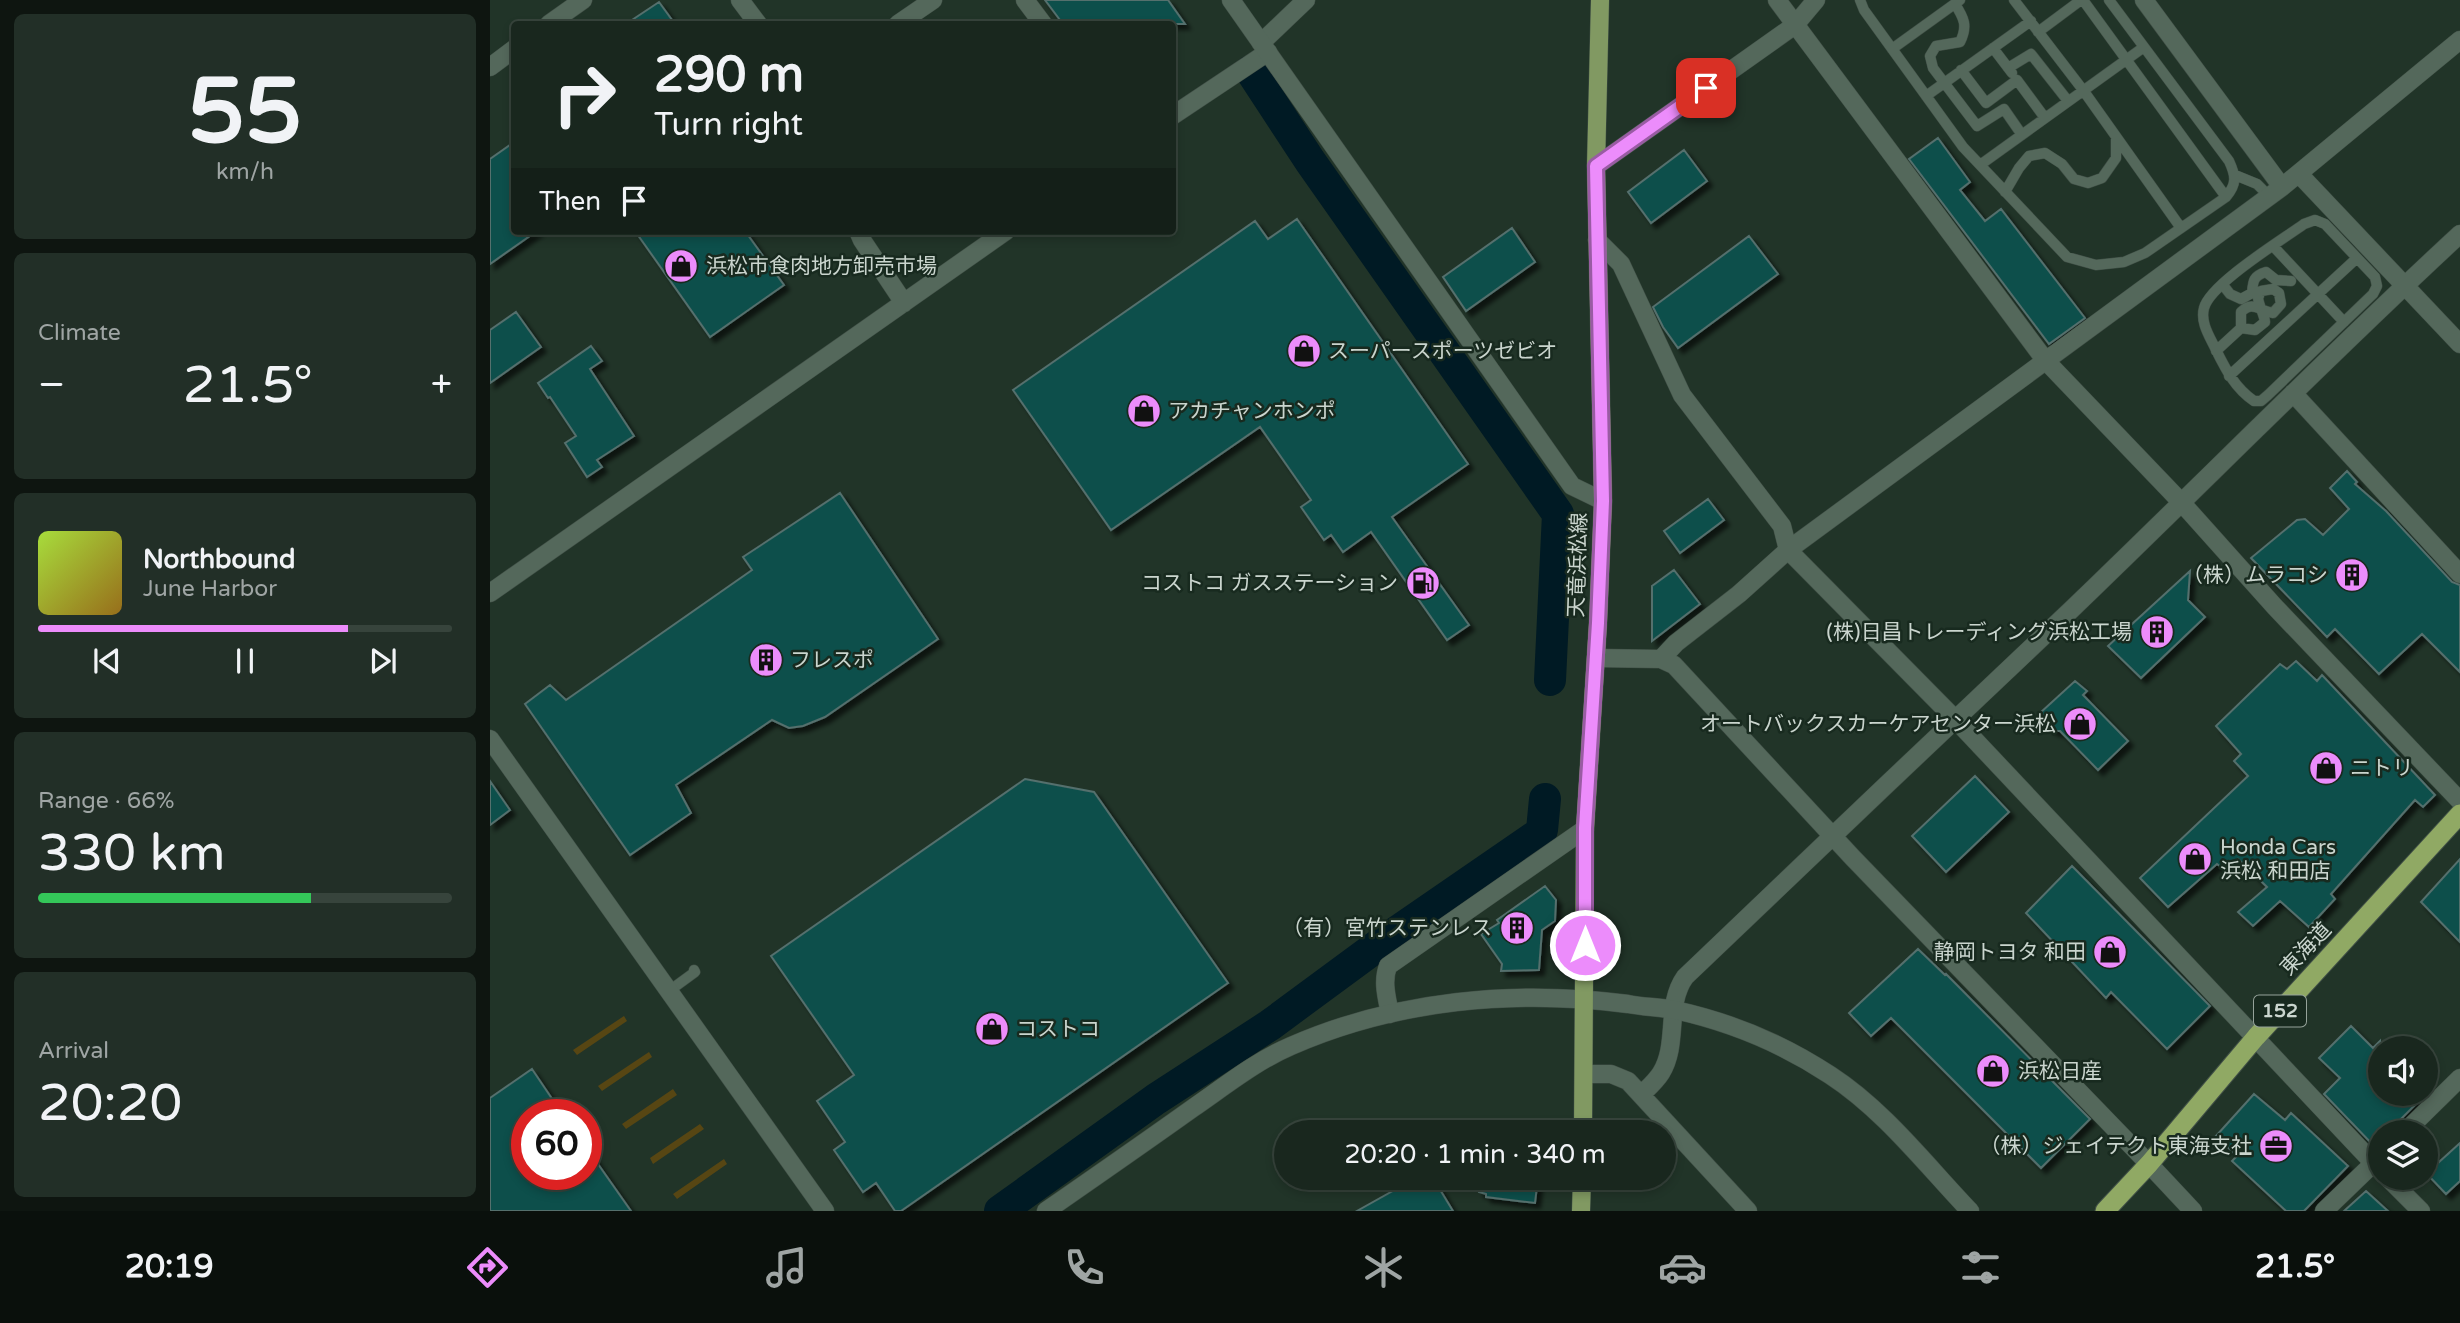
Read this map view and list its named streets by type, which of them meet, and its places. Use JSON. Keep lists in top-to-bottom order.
{
  "streets": {
    "highway": ["東海道", "152"],
    "main road": ["天竜浜松線"]
  },
  "places": {
    "shop": [
      "浜松市食肉地方卸売市場",
      "スーパースポーツゼビオ",
      "アカチャンホンポ",
      "オートバックスカーケアセンター浜松",
      "ニトリ",
      "Honda Cars 浜松 和田店",
      "静岡トヨタ 和田",
      "コストコ",
      "浜松日産"
    ],
    "building": [
      "（株）ムラコシ",
      "(株)日昌トレーディング浜松工場",
      "フレスポ",
      "（有）宮竹ステンレス"
    ],
    "fuel station": ["コストコ ガスステーション"],
    "office": ["（株）ジェイテクト東海支社"]
  },
  "page": {
    "tile": [
      ["55", "km/h"],
      "Climate",
      ["Range · 66%", "330 km"],
      ["Arrival", "20:20"]
    ],
    "turn": ["290 m", "Turn right"],
    "then": "Then",
    "heat": ["−", "21.5°", "+"],
    "song": ["Northbound", "June Harbor"],
    "limit": "60",
    "trip": "20:20 · 1 min · 340 m",
    "tabs": ["20:19", "21.5°"]
  }
}
